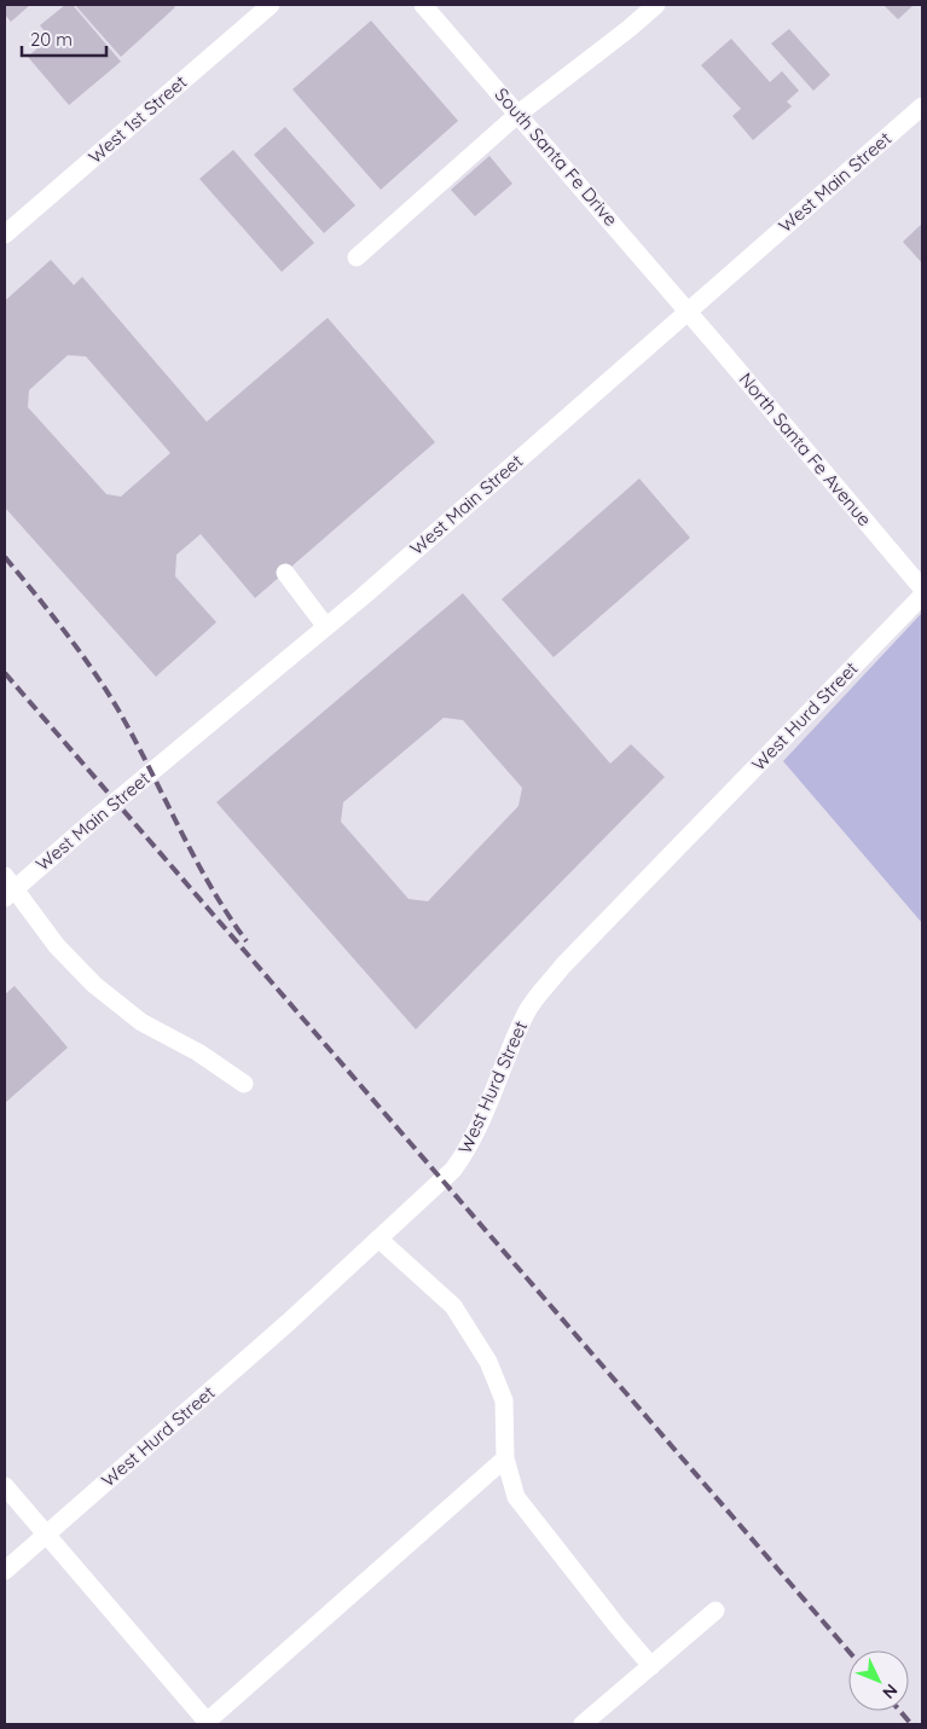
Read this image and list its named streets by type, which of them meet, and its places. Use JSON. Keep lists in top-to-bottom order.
{
  "streets": {
    "street": [
      "West 1st Street",
      "South Santa Fe Drive",
      "West Main Street",
      "North Santa Fe Avenue",
      "West Hurd Street"
    ]
  },
  "crossings": [
    ["South Santa Fe Drive", "West Main Street"],
    ["South Santa Fe Drive", "North Santa Fe Avenue"],
    ["West Main Street", "North Santa Fe Avenue"]
  ],
  "scale_bar": "20 m",
  "north": "bottom right"
}
